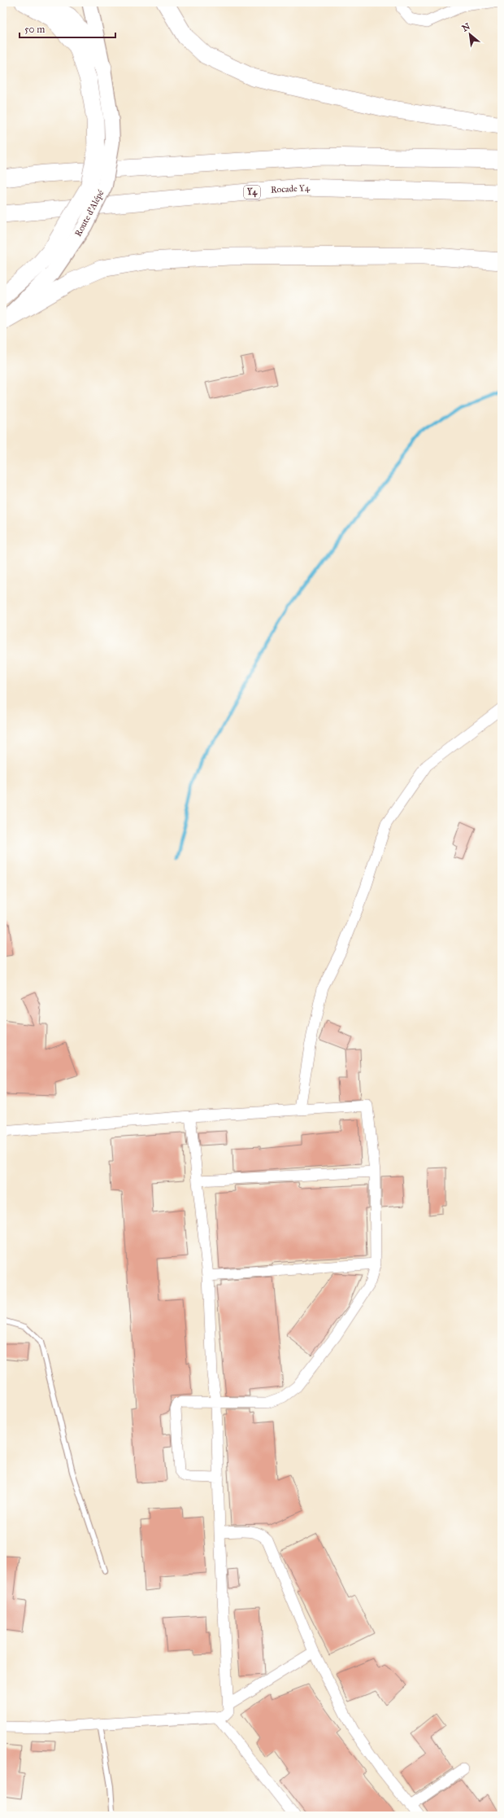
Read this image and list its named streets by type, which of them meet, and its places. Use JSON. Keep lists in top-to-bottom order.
{
  "streets": {
    "highway": ["Rocade Y4", "Y4"]
  },
  "scale_bar": "50 m",
  "north": "top left"
}
